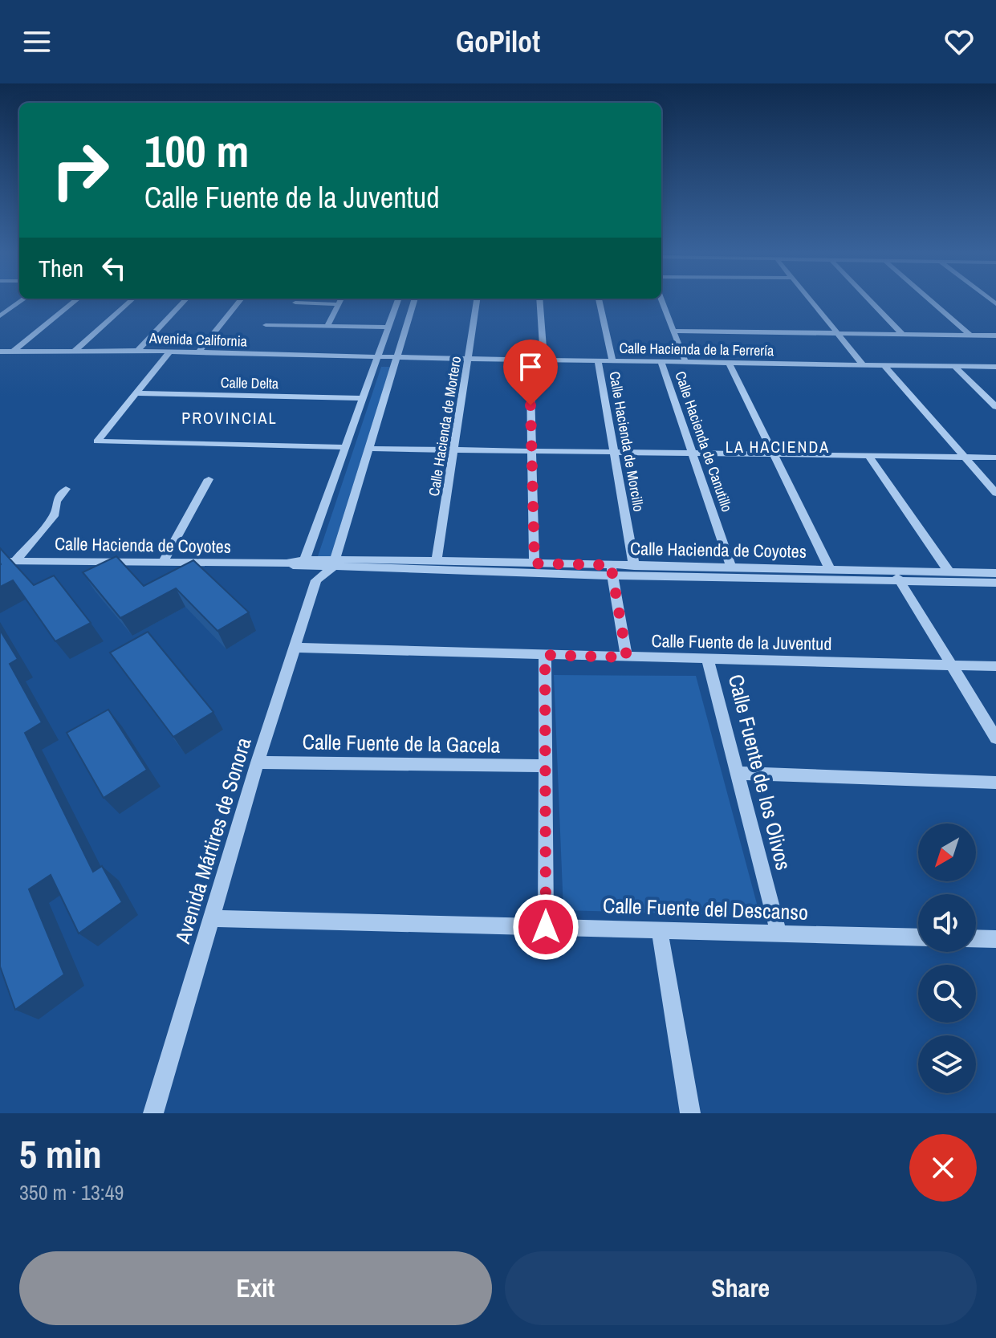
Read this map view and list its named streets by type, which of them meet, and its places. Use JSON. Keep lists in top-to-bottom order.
{
  "streets": {
    "street": [
      "Avenida California",
      "Calle Hacienda de la Ferrería",
      "Calle Delta",
      "Calle Hacienda de Mortero",
      "Calle Hacienda de Morcillo",
      "Calle Hacienda de Canutillo",
      "Calle Hacienda de Coyotes",
      "Calle Fuente de la Juventud",
      "Calle Fuente de la Gacela",
      "Calle Fuente de los Olivos",
      "Avenida Mártires de Sonora",
      "Calle Fuente del Descanso"
    ]
  },
  "crossings": [
    ["Avenida California", "Calle Hacienda de la Ferrería"],
    ["Calle Hacienda de la Ferrería", "Calle Hacienda de Mortero"],
    ["Calle Hacienda de la Ferrería", "Calle Hacienda de Morcillo"],
    ["Calle Hacienda de la Ferrería", "Calle Hacienda de Canutillo"],
    ["Calle Hacienda de Mortero", "Calle Hacienda de Coyotes"],
    ["Calle Hacienda de Morcillo", "Calle Hacienda de Coyotes"],
    ["Calle Hacienda de Canutillo", "Calle Hacienda de Coyotes"],
    ["Calle Fuente de la Juventud", "Calle Fuente de los Olivos"],
    ["Calle Fuente de la Juventud", "Avenida Mártires de Sonora"],
    ["Calle Fuente de la Gacela", "Avenida Mártires de Sonora"],
    ["Calle Fuente de los Olivos", "Calle Fuente del Descanso"],
    ["Avenida Mártires de Sonora", "Calle Fuente del Descanso"]
  ],
  "districts": ["PROVINCIAL", "LA HACIENDA"],
  "north": "bottom left",
  "page": {
    "header": "GoPilot",
    "turn": ["100 m", "Calle Fuente de la Juventud"],
    "then": "Then",
    "heading": ["5 min", "350 m · 13:49"],
    "buttons": ["Exit", "Share"]
  }
}
